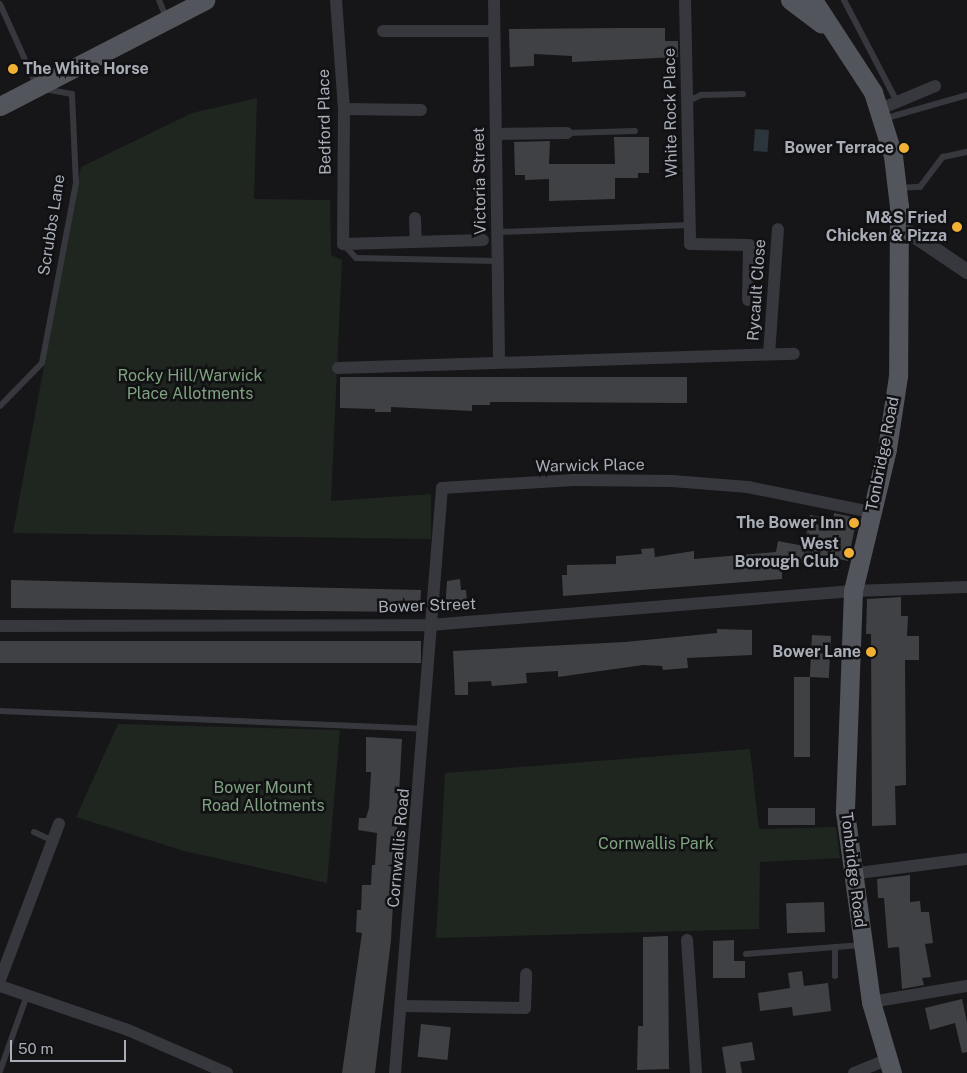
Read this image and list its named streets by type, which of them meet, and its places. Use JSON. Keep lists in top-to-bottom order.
{
  "streets": {
    "main road": ["Tonbridge Road"],
    "street": [
      "White Rock Place",
      "Bedford Place",
      "Victoria Street",
      "Rycault Close",
      "Warwick Place",
      "Bower Street",
      "Cornwallis Road"
    ],
    "lane": ["Scrubbs Lane"]
  },
  "crossings": [
    ["Victoria Street", "Rycault Close"],
    ["Tonbridge Road", "Warwick Place"],
    ["Tonbridge Road", "Bower Street"],
    ["Warwick Place", "Bower Street"],
    ["Warwick Place", "Cornwallis Road"],
    ["Bower Street", "Cornwallis Road"]
  ],
  "parks": ["Rocky Hill/Warwick Place Allotments", "Bower Mount Road Allotments", "Cornwallis Park"],
  "places": [
    "The White Horse",
    "Bower Terrace",
    "M&S Fried Chicken & Pizza",
    "The Bower Inn",
    "West Borough Club",
    "Bower Lane"
  ],
  "scale_bar": "50 m"
}
